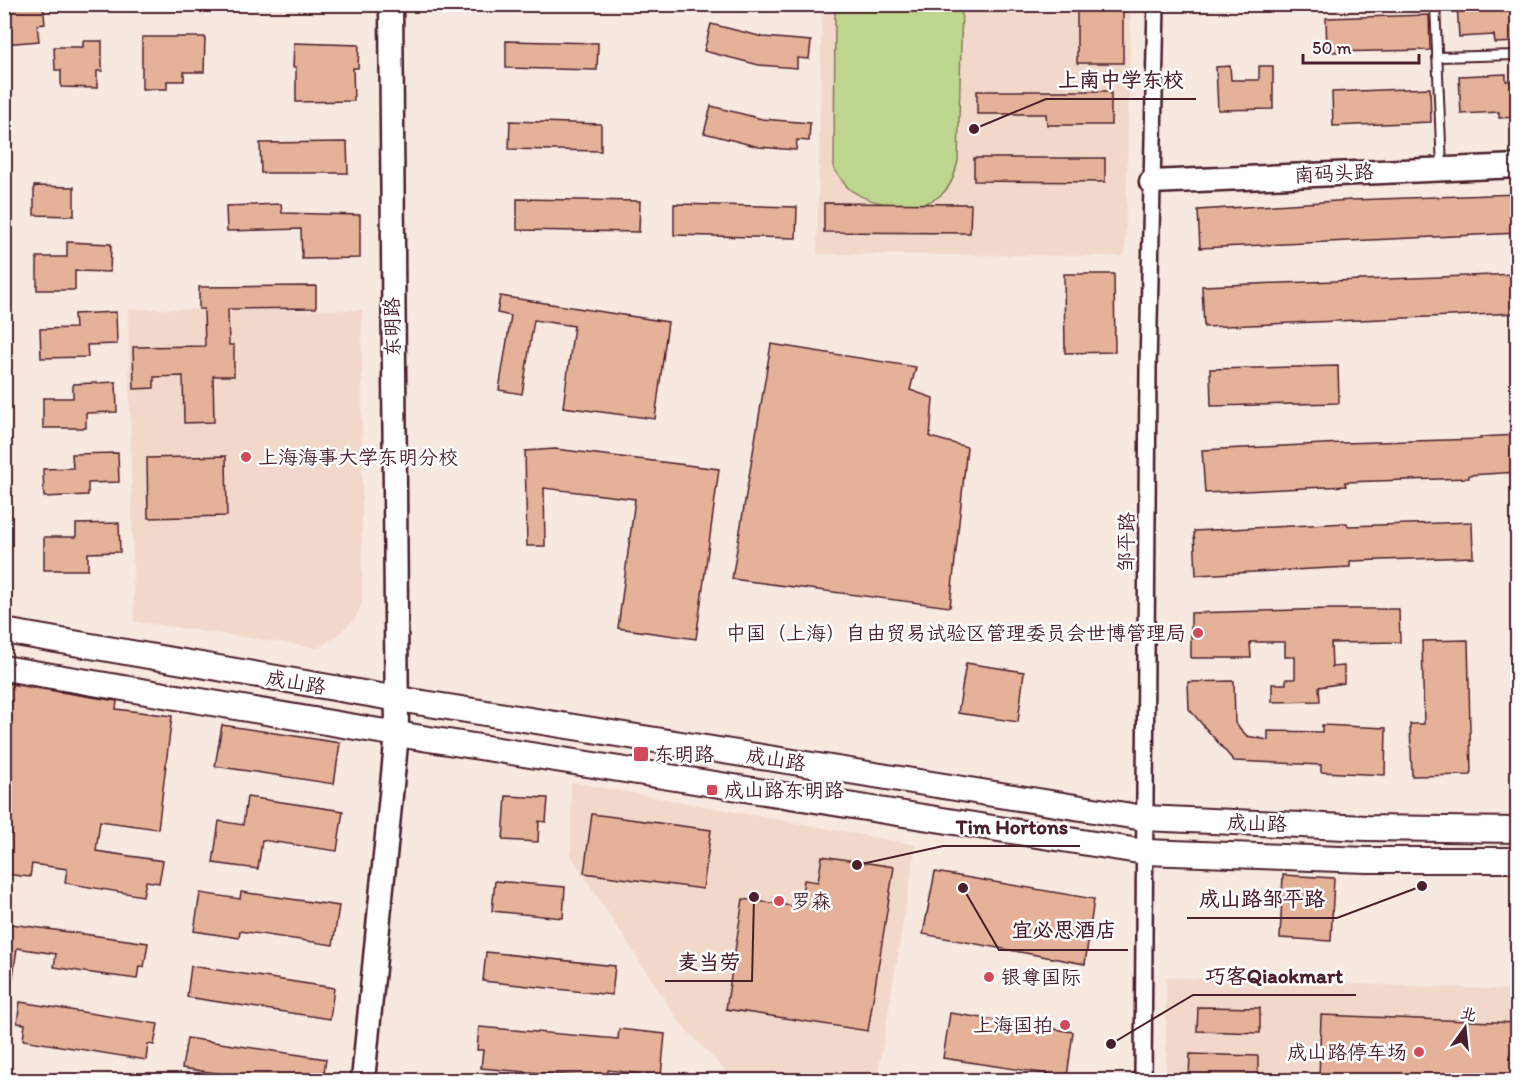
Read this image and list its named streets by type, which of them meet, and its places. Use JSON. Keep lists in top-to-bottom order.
{
  "streets": {
    "main road": ["南码头路", "东明路", "成山路"],
    "street": ["邹平路"]
  },
  "crossings": [
    ["南码头路", "邹平路"],
    ["东明路", "成山路"],
    ["邹平路", "成山路"]
  ],
  "places": {
    "other": [
      "上南中学东校",
      "上海海事大学东明分校",
      "中国（上海）自由贸易试验区管理委员会世博管理局",
      "Tim Hortons",
      "成山路邹平路",
      "宜必思酒店",
      "麦当劳",
      "罗森",
      "银尊国际",
      "上海国拍",
      "巧客Qiaokmart",
      "成山路停车场"
    ],
    "transit": ["东明路", "成山路东明路"]
  },
  "scale_bar": "50 m",
  "north": "top"
}
